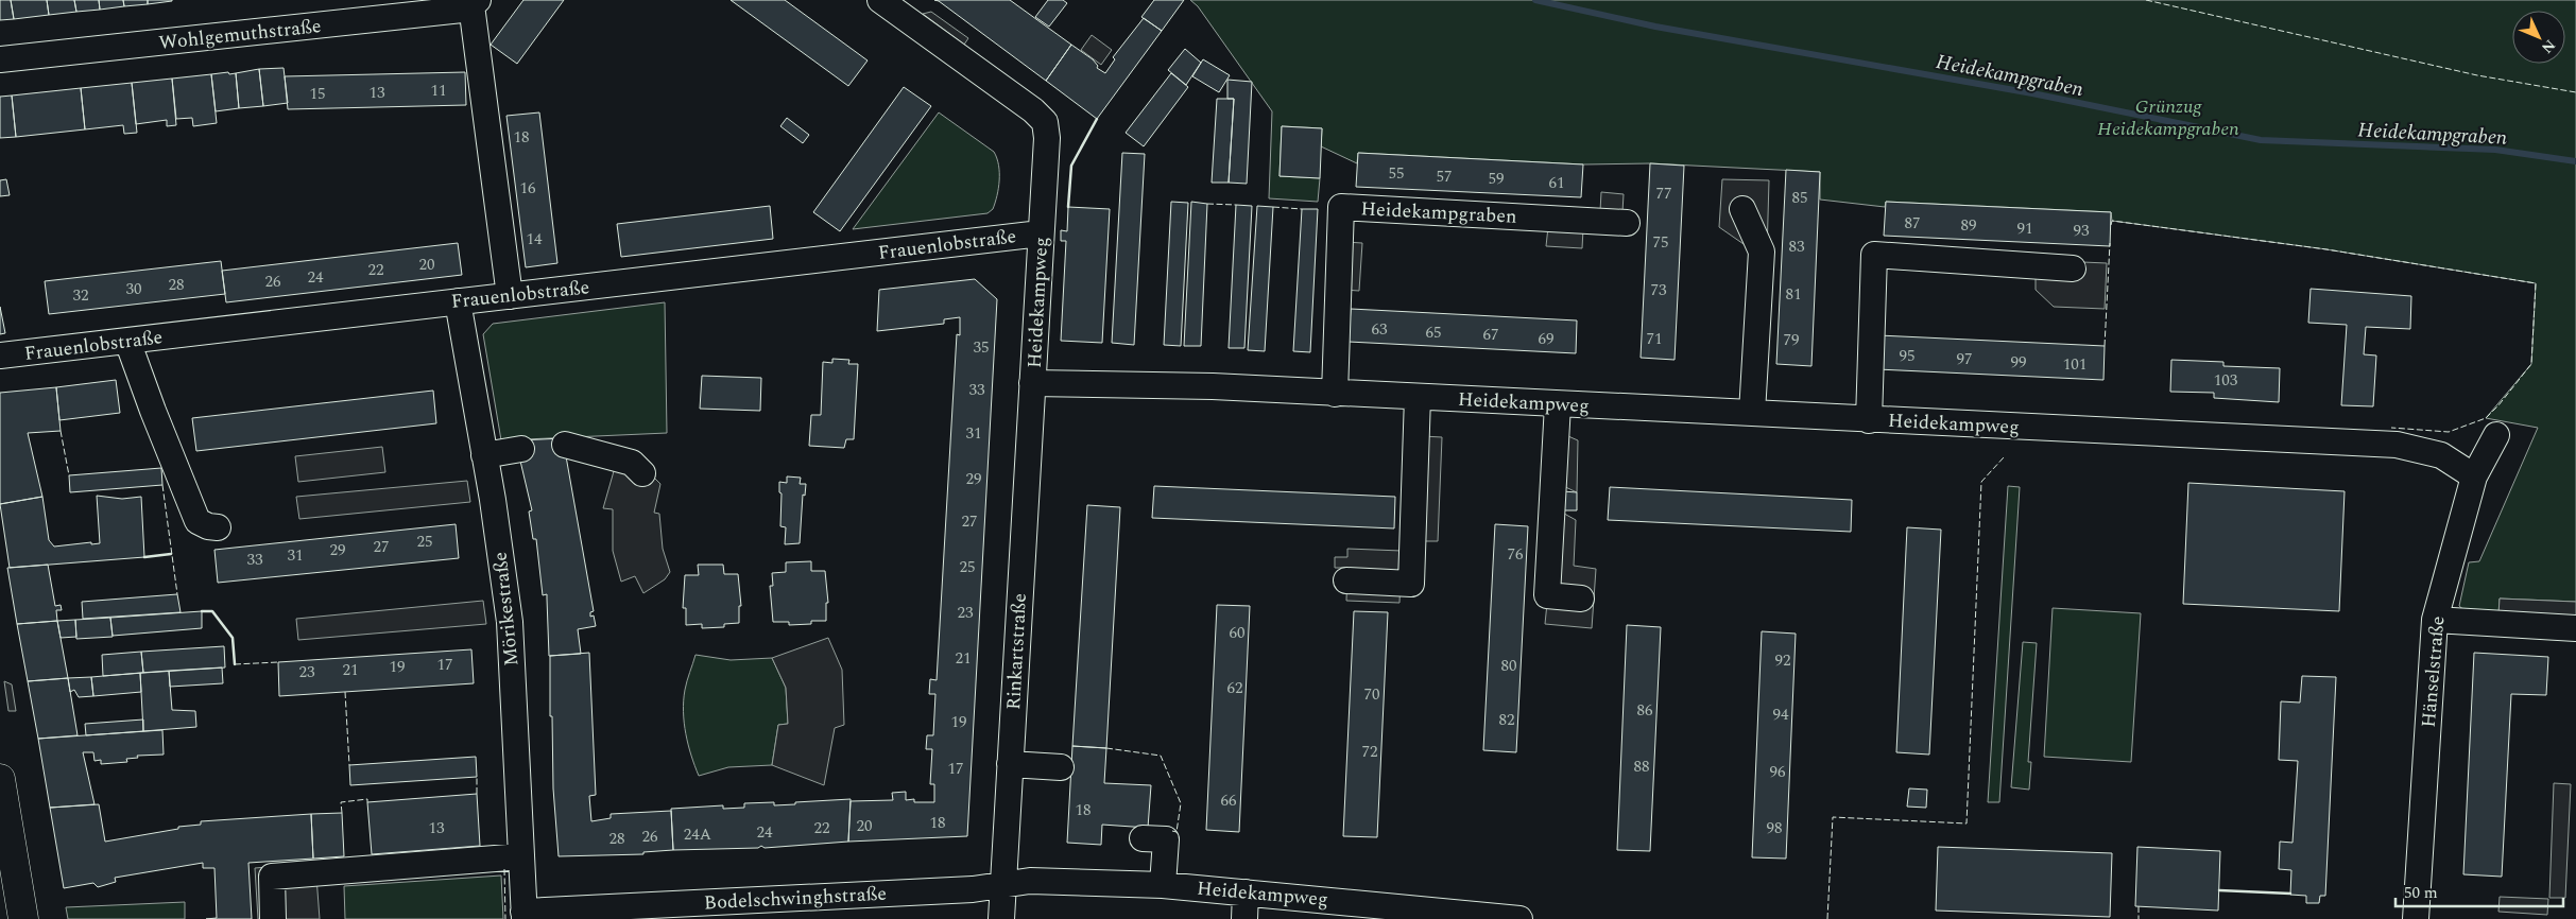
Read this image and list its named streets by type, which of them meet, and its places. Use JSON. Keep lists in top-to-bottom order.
{
  "streets": {
    "street": [
      "Wohlgemuthstraße",
      "Heidekampgraben",
      "Frauenlobstraße",
      "Heidekampweg",
      "Mörikestraße",
      "Rinkartstraße",
      "Hänselstraße",
      "Bodelschwinghstraße"
    ]
  },
  "crossings": [
    ["Heidekampgraben", "Heidekampweg"],
    ["Frauenlobstraße", "Heidekampweg"],
    ["Frauenlobstraße", "Mörikestraße"],
    ["Heidekampweg", "Rinkartstraße"],
    ["Heidekampweg", "Hänselstraße"],
    ["Heidekampweg", "Bodelschwinghstraße"],
    ["Mörikestraße", "Bodelschwinghstraße"],
    ["Rinkartstraße", "Bodelschwinghstraße"]
  ],
  "water": ["Heidekampgraben"],
  "parks": ["Grünzug Heidekampgraben"],
  "house_numbers": [
    "11",
    "13",
    "15",
    "18",
    "55",
    "57",
    "59",
    "61",
    "16",
    "77",
    "85",
    "87",
    "89",
    "91",
    "93",
    "14",
    "75",
    "83",
    "20",
    "22",
    "24",
    "26",
    "28",
    "30",
    "73",
    "81",
    "32",
    "63",
    "65",
    "67",
    "69",
    "71",
    "79",
    "35",
    "95",
    "97",
    "99",
    "101",
    "103",
    "33",
    "31",
    "29",
    "27",
    "25",
    "27",
    "29",
    "76",
    "31",
    "33",
    "25",
    "23",
    "60",
    "21",
    "92",
    "17",
    "80",
    "19",
    "21",
    "23",
    "62",
    "70",
    "86",
    "94",
    "82",
    "19",
    "72",
    "88",
    "17",
    "96",
    "66",
    "18",
    "18",
    "20",
    "13",
    "22",
    "98",
    "24",
    "24A",
    "26",
    "28"
  ],
  "scale_bar": "50 m",
  "north": "bottom right"
}
